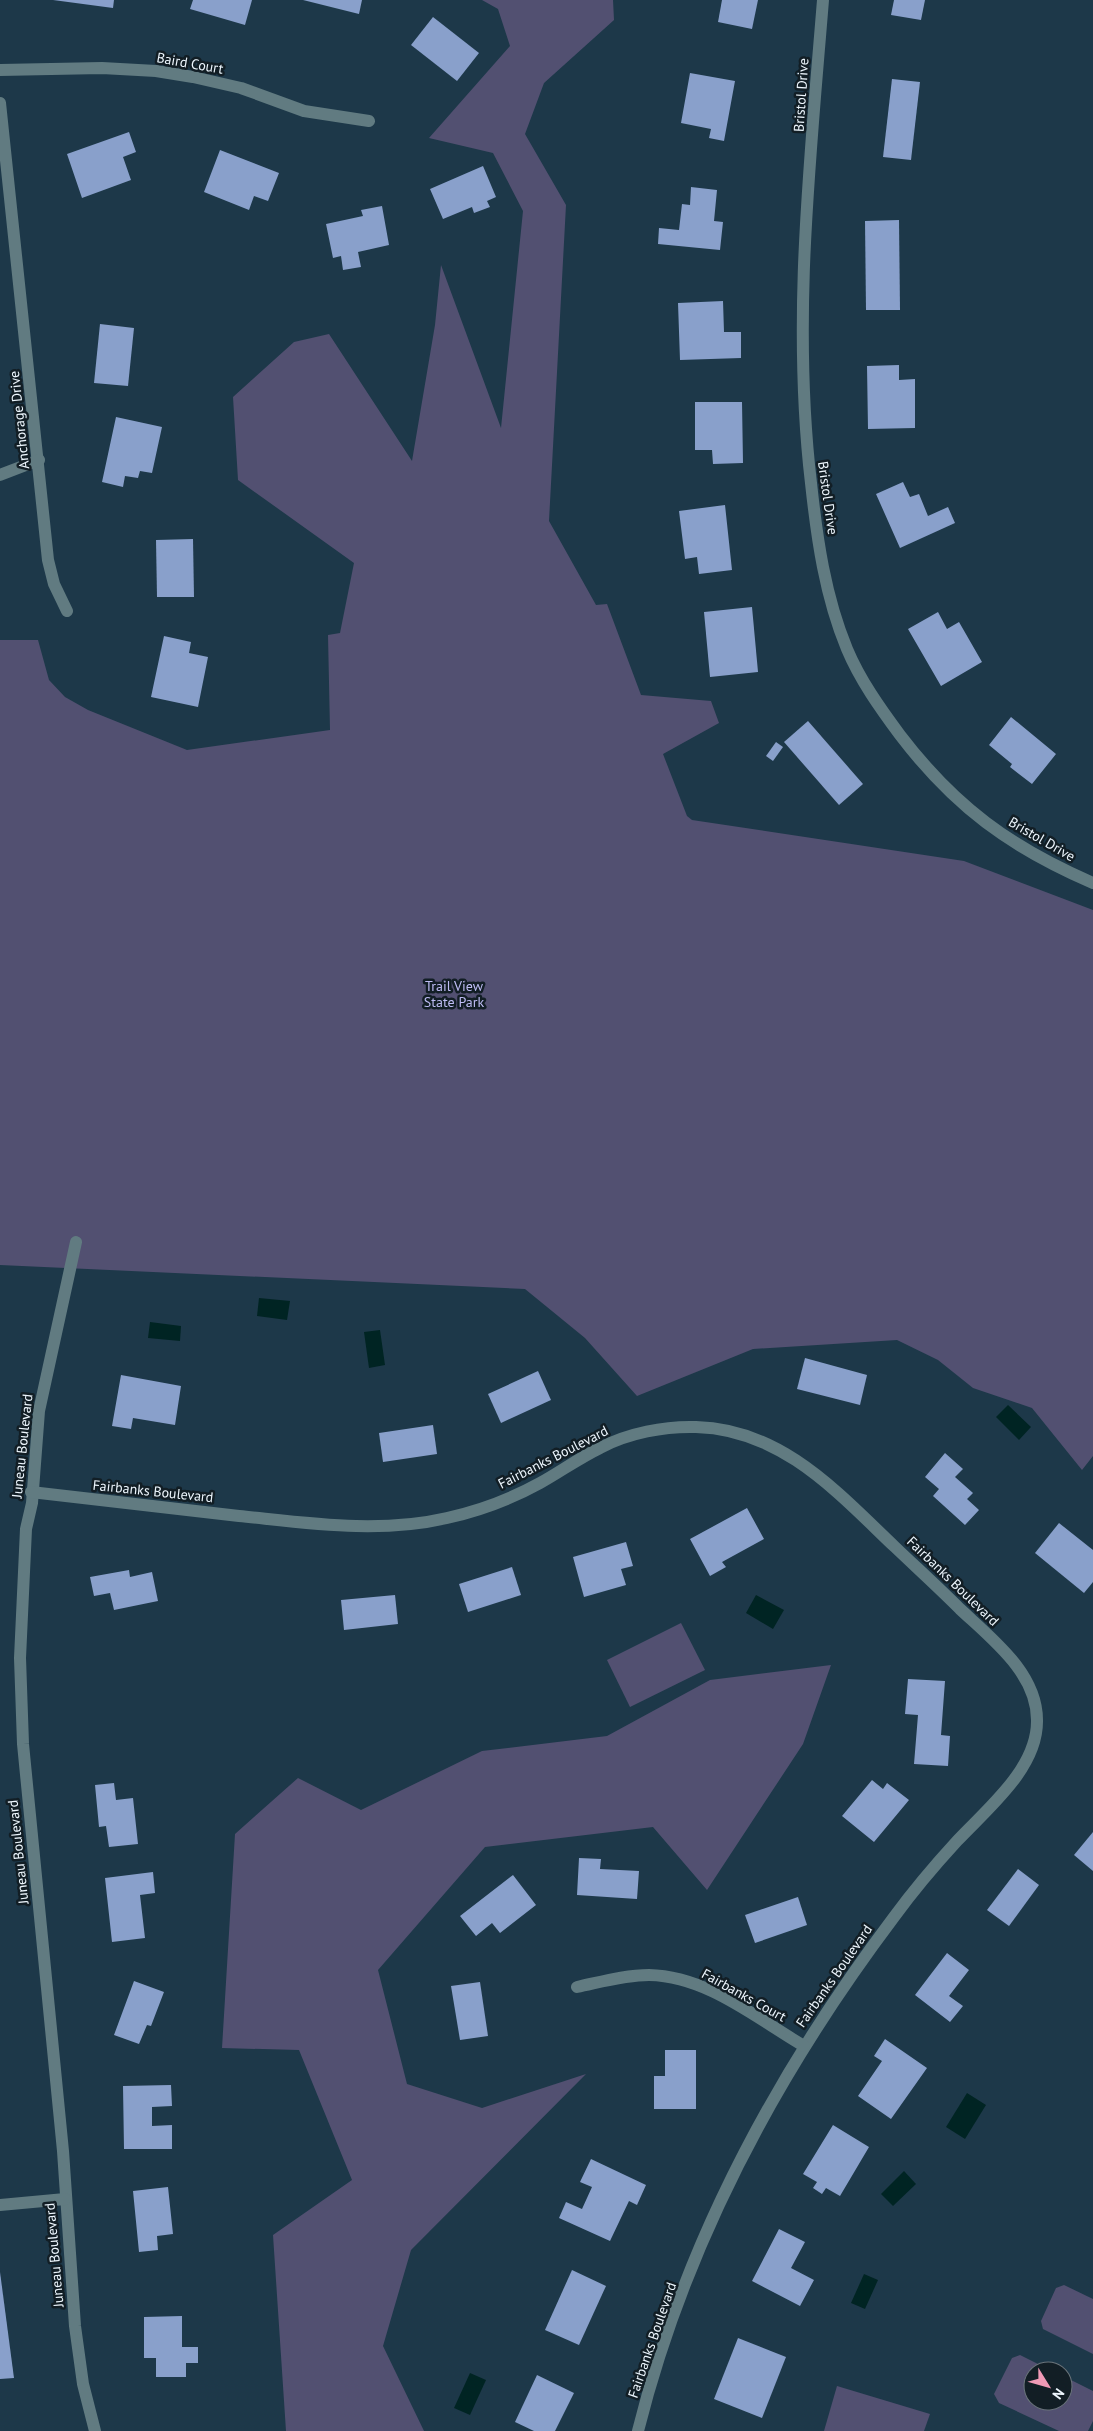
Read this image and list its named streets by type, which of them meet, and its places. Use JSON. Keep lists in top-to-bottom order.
{
  "streets": {
    "street": [
      "Baird Court",
      "Bristol Drive",
      "Anchorage Drive",
      "Juneau Boulevard",
      "Fairbanks Boulevard",
      "Fairbanks Court"
    ]
  },
  "crossings": [
    ["Juneau Boulevard", "Fairbanks Boulevard"],
    ["Fairbanks Boulevard", "Fairbanks Court"]
  ],
  "parks": ["Trail View State Park"],
  "north": "bottom right"
}
